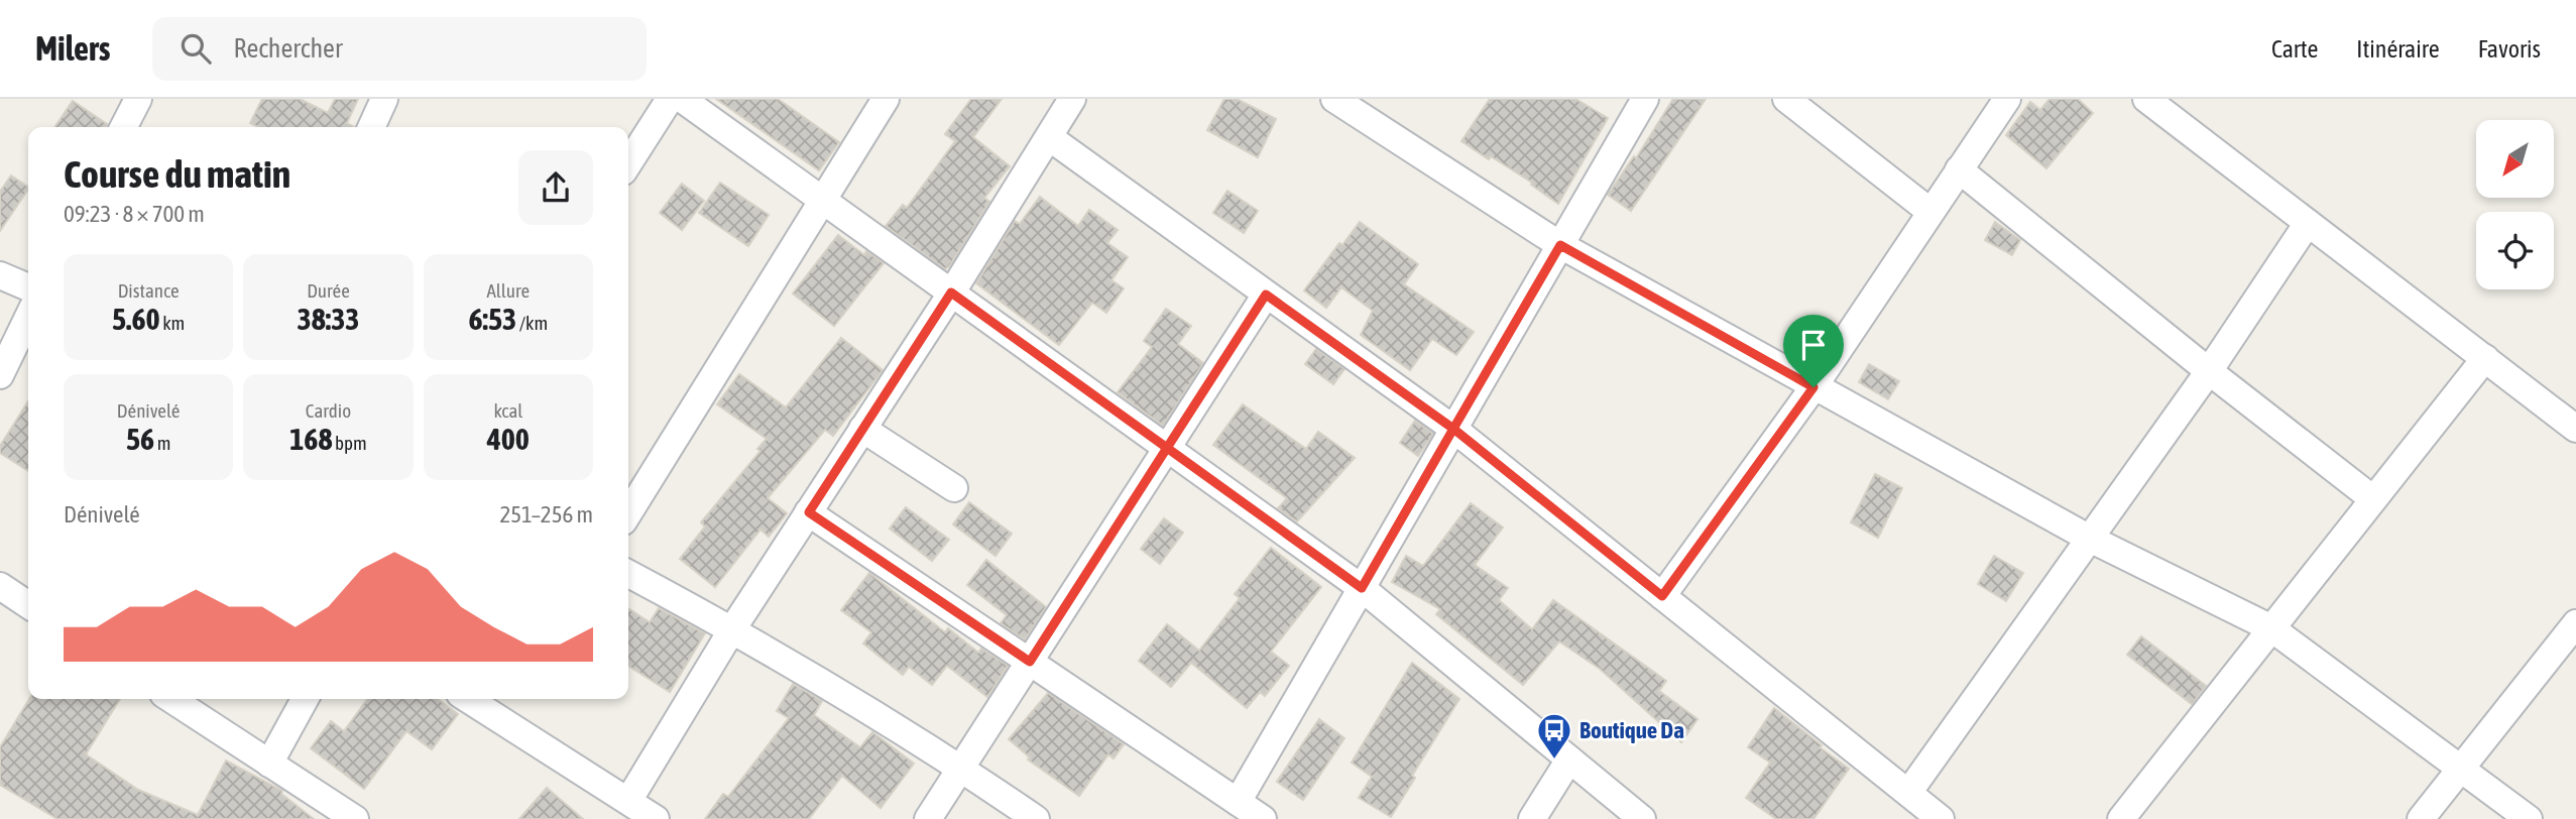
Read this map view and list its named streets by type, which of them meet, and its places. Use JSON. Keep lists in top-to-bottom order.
{
  "places": {
    "bus stop": ["Boutique Da"]
  },
  "north": "bottom left",
  "page": {
    "header": "Milers",
    "search": "Rechercher",
    "nav": ["Carte", "Itinéraire", "Favoris"],
    "heading": ["Course du matin", "09:23 · 8 × 700 m"],
    "stats": [
      ["Distance", "5.60 km"],
      ["Durée", "38:33"],
      ["Allure", "6:53 /km"],
      ["Dénivelé", "56 m"],
      ["Cardio", "168 bpm"],
      ["kcal", "400"]
    ],
    "chart": ["Dénivelé", "251–256 m"]
  }
}
